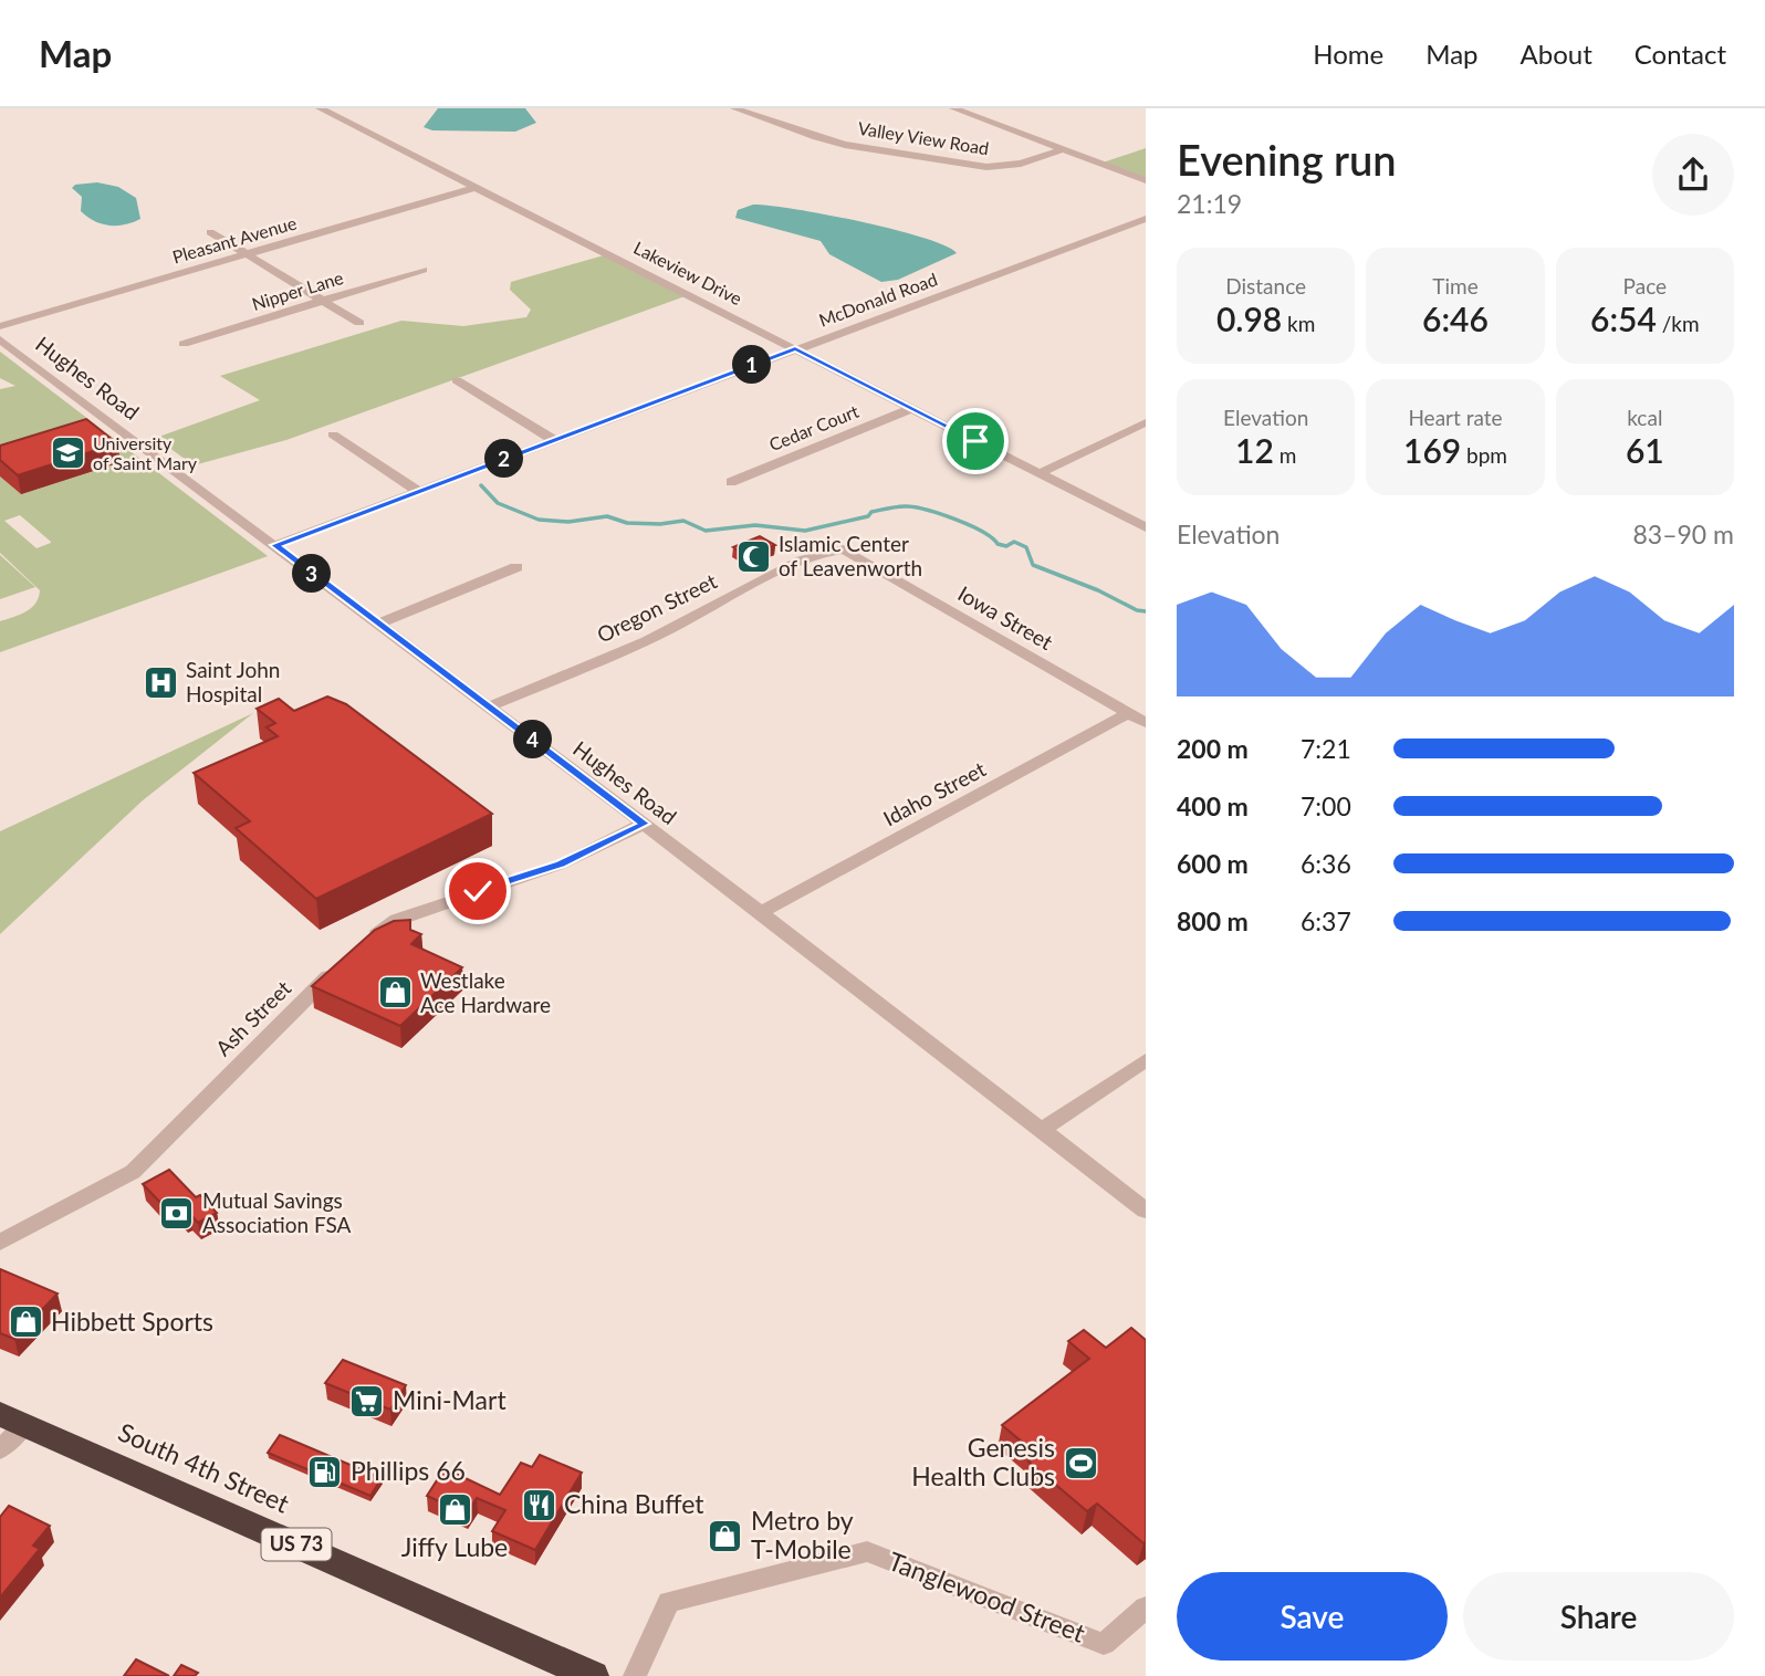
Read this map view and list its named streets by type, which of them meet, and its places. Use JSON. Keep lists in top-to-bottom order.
{
  "streets": {
    "highway": ["South 4th Street", "US 73"],
    "street": [
      "Valley View Road",
      "Pleasant Avenue",
      "Lakeview Drive",
      "Nipper Lane",
      "McDonald Road",
      "Hughes Road",
      "Cedar Court",
      "Oregon Street",
      "Iowa Street",
      "Idaho Street",
      "Ash Street",
      "Tanglewood Street"
    ]
  },
  "crossings": [
    ["Pleasant Avenue", "Lakeview Drive"],
    ["Lakeview Drive", "McDonald Road"],
    ["Lakeview Drive", "Cedar Court"],
    ["McDonald Road", "Hughes Road"],
    ["Hughes Road", "Oregon Street"],
    ["Hughes Road", "Idaho Street"],
    ["Oregon Street", "Iowa Street"],
    ["Iowa Street", "Idaho Street"]
  ],
  "places": {
    "school or university": ["University of Saint Mary"],
    "mosque": ["Islamic Center of Leavenworth"],
    "hospital": ["Saint John Hospital"],
    "shop": [
      "Westlake Ace Hardware",
      "Hibbett Sports",
      "Jiffy Lube",
      "Metro by T-Mobile"
    ],
    "bank": ["Mutual Savings Association FSA"],
    "supermarket": ["Mini-Mart"],
    "sports": ["Genesis Health Clubs"],
    "fuel station": ["Phillips 66"],
    "restaurant": ["China Buffet"]
  },
  "page": {
    "header": "Map",
    "nav": [
      "Home",
      "Map",
      "About",
      "Contact"
    ],
    "heading": ["Evening run", "21:19"],
    "stats": [
      ["Distance", "0.98 km"],
      ["Time", "6:46"],
      ["Pace", "6:54 /km"],
      ["Elevation", "12 m"],
      ["Heart rate", "169 bpm"],
      ["kcal", "61"]
    ],
    "pins": [
      "1",
      "2",
      "3",
      "4"
    ],
    "chart": ["Elevation", "83–90 m"],
    "list": [
      {
        "name": "200 m",
        "note": "7:21"
      },
      {
        "name": "400 m",
        "note": "7:00"
      },
      {
        "name": "600 m",
        "note": "6:36"
      },
      {
        "name": "800 m",
        "note": "6:37"
      }
    ],
    "buttons": ["Save", "Share"]
  }
}
